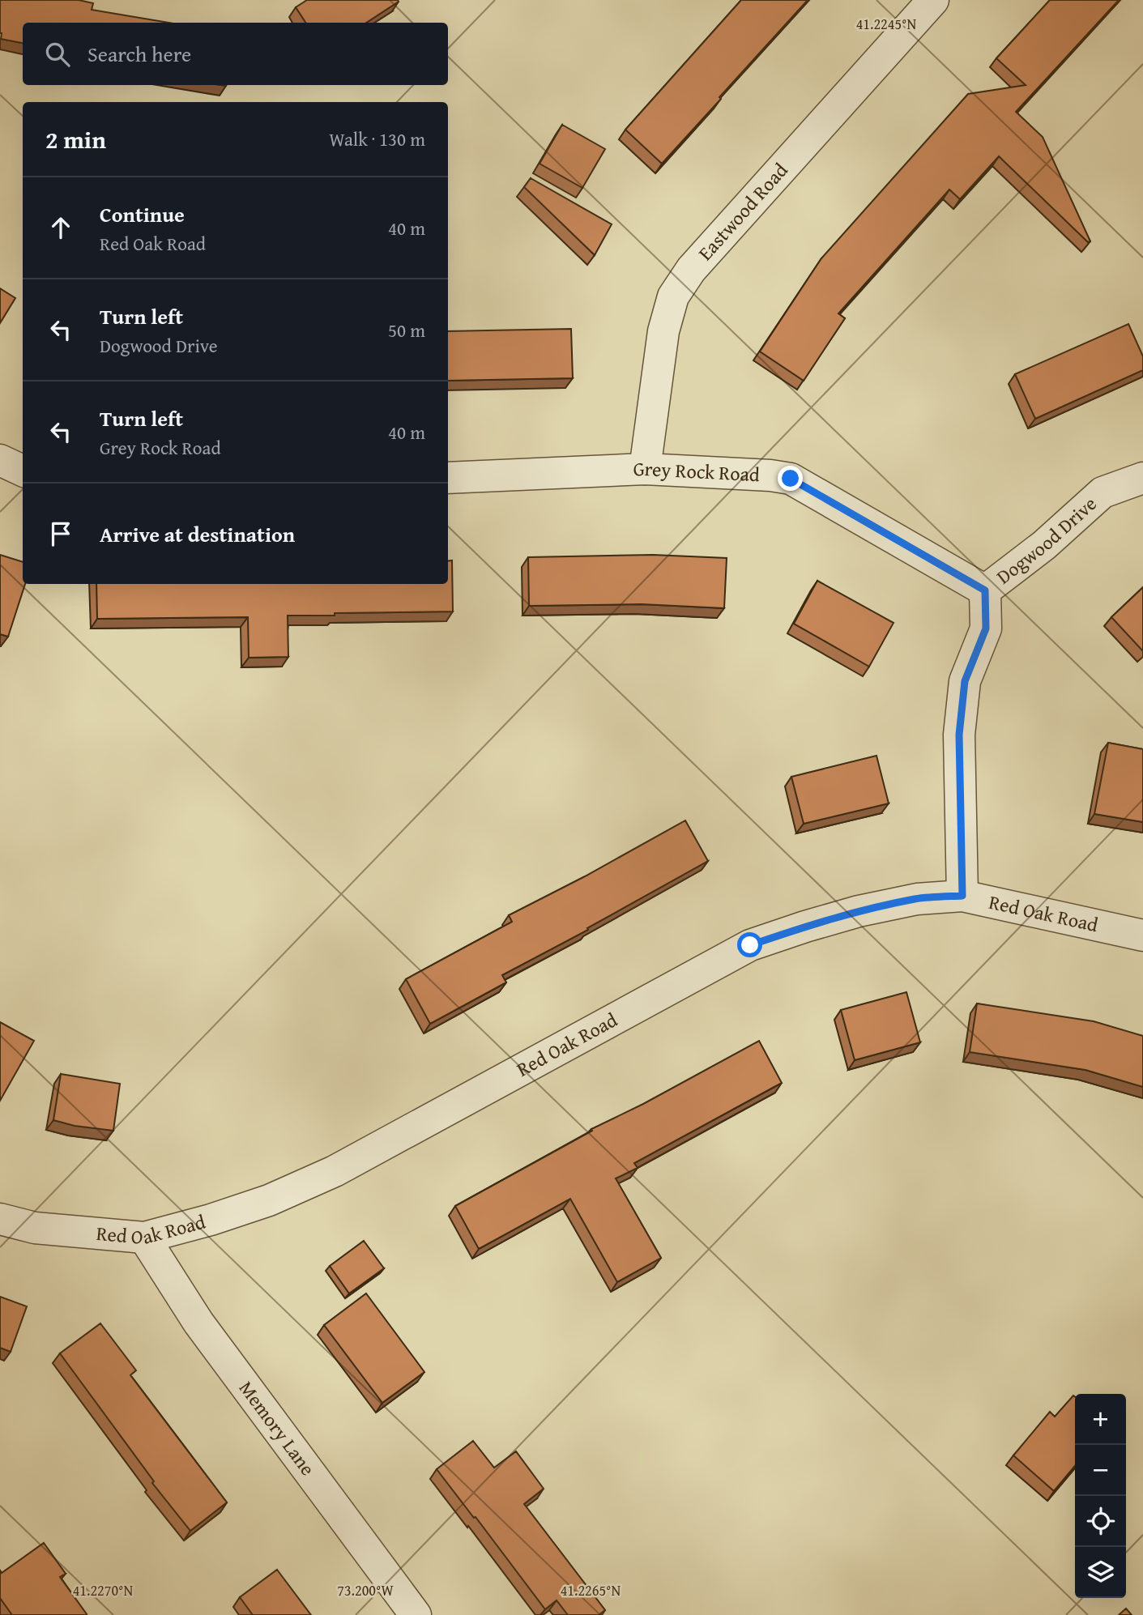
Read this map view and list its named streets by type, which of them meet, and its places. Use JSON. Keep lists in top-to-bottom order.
{
  "streets": {
    "street": [
      "Eastwood Road",
      "Grey Rock Road",
      "Dogwood Drive",
      "Red Oak Road",
      "Memory Lane"
    ]
  },
  "crossings": [
    ["Eastwood Road", "Grey Rock Road"],
    ["Grey Rock Road", "Dogwood Drive"],
    ["Dogwood Drive", "Red Oak Road"],
    ["Red Oak Road", "Memory Lane"]
  ],
  "page": {
    "search": "Search here",
    "heading": ["2 min", "Walk · 130 m"],
    "list": [
      ["Continue", "Red Oak Road", "40 m"],
      ["Turn left", "Dogwood Drive", "50 m"],
      ["Turn left", "Grey Rock Road", "40 m"],
      "Arrive at destination"
    ],
    "map_buttons": ["+", "−"]
  },
  "coordinates": [
    "41.2245°N",
    "73.200°W",
    "41.2270°N",
    "41.2265°N"
  ]
}
